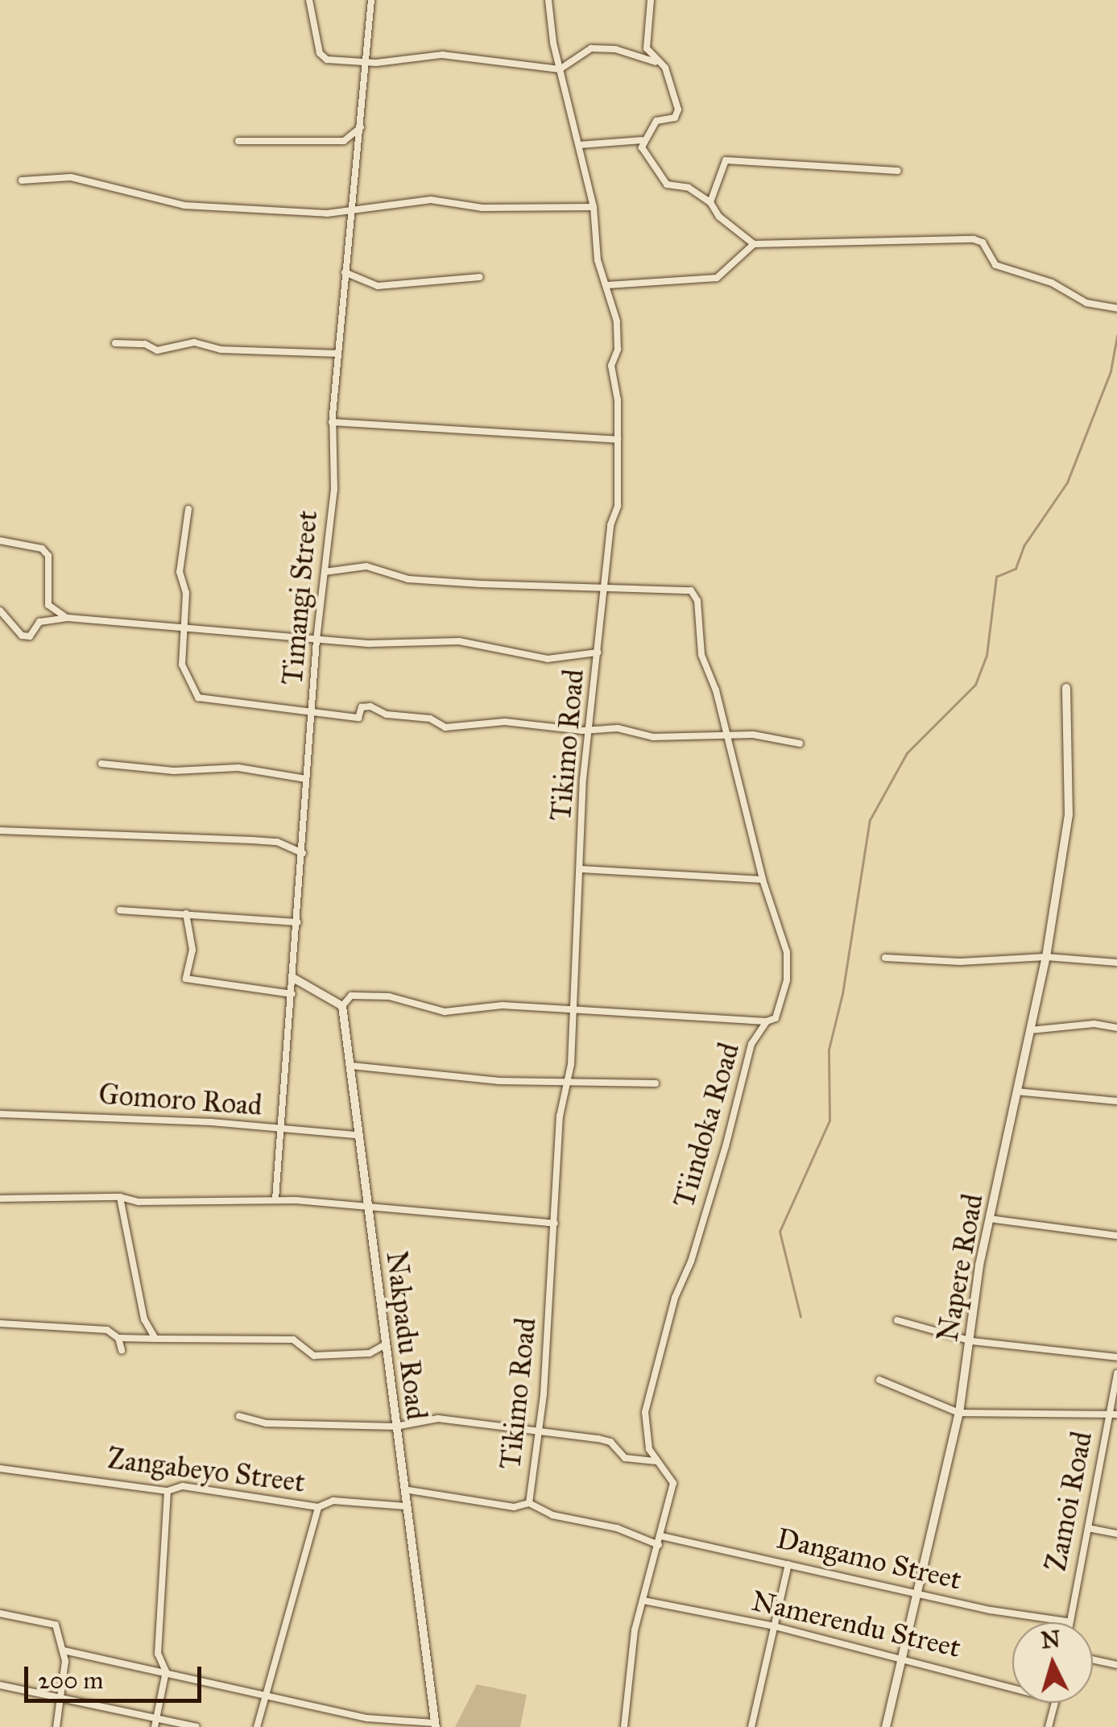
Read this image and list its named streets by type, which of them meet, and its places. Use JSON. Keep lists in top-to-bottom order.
{
  "streets": {
    "street": [
      "Timangi Street",
      "Tikimo Road",
      "Gomoro Road",
      "Tiindoka Road",
      "Napere Road",
      "Nakpadu Road",
      "Zangabeyo Street",
      "Zamoi Road",
      "Dangamo Street",
      "Namerendu Street"
    ]
  },
  "crossings": [
    ["Timangi Street", "Gomoro Road"],
    ["Tikimo Road", "Tiindoka Road"],
    ["Gomoro Road", "Nakpadu Road"],
    ["Tiindoka Road", "Dangamo Street"],
    ["Napere Road", "Dangamo Street"],
    ["Napere Road", "Namerendu Street"],
    ["Nakpadu Road", "Zangabeyo Street"],
    ["Zamoi Road", "Dangamo Street"]
  ],
  "scale_bar": "200 m",
  "north": "top"
}
